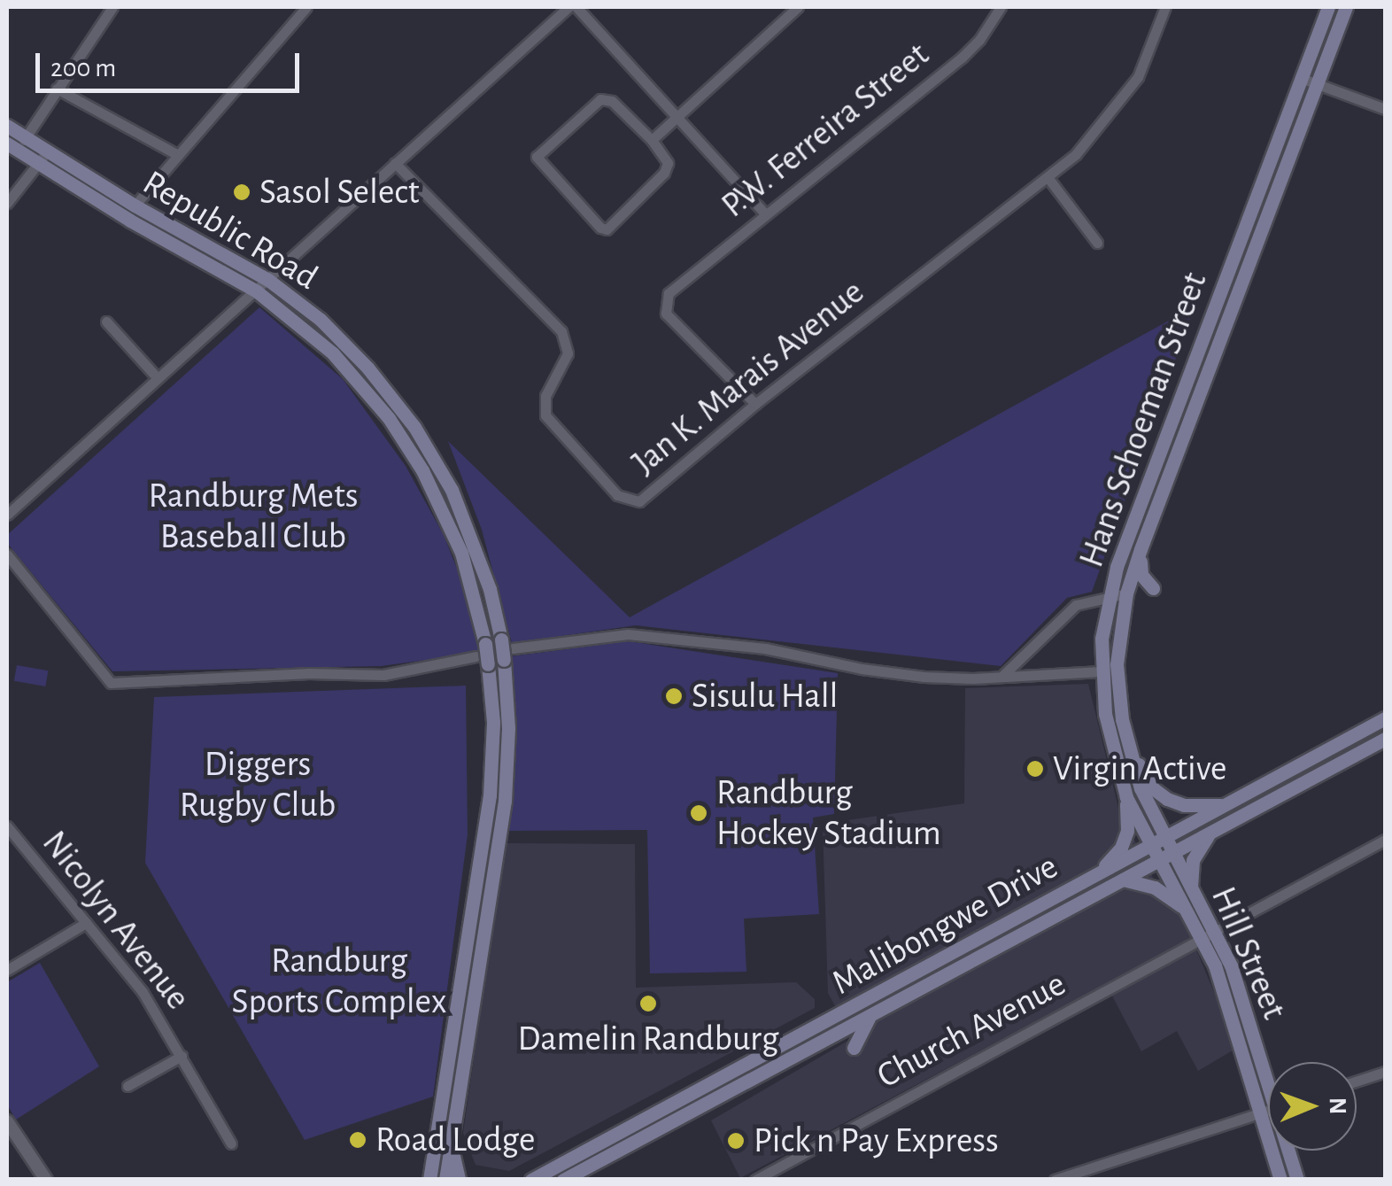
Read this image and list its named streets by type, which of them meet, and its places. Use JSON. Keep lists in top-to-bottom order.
{
  "streets": {
    "main road": [
      "Republic Road",
      "Hans Schoeman Street",
      "Malibongwe Drive",
      "Hill Street"
    ],
    "street": [
      "P.W. Ferreira Street",
      "Jan K. Marais Avenue",
      "Nicolyn Avenue",
      "Church Avenue"
    ]
  },
  "crossings": [
    ["P.W. Ferreira Street", "Jan K. Marais Avenue"],
    ["Hans Schoeman Street", "Malibongwe Drive"],
    ["Hans Schoeman Street", "Hill Street"],
    ["Malibongwe Drive", "Hill Street"],
    ["Hill Street", "Church Avenue"]
  ],
  "parks": ["Randburg Mets Baseball Club", "Diggers Rugby Club", "Randburg Sports Complex"],
  "places": [
    "Sasol Select",
    "Sisulu Hall",
    "Virgin Active",
    "Randburg Hockey Stadium",
    "Damelin Randburg",
    "Road Lodge",
    "Pick n Pay Express"
  ],
  "scale_bar": "200 m",
  "north": "right"
}
